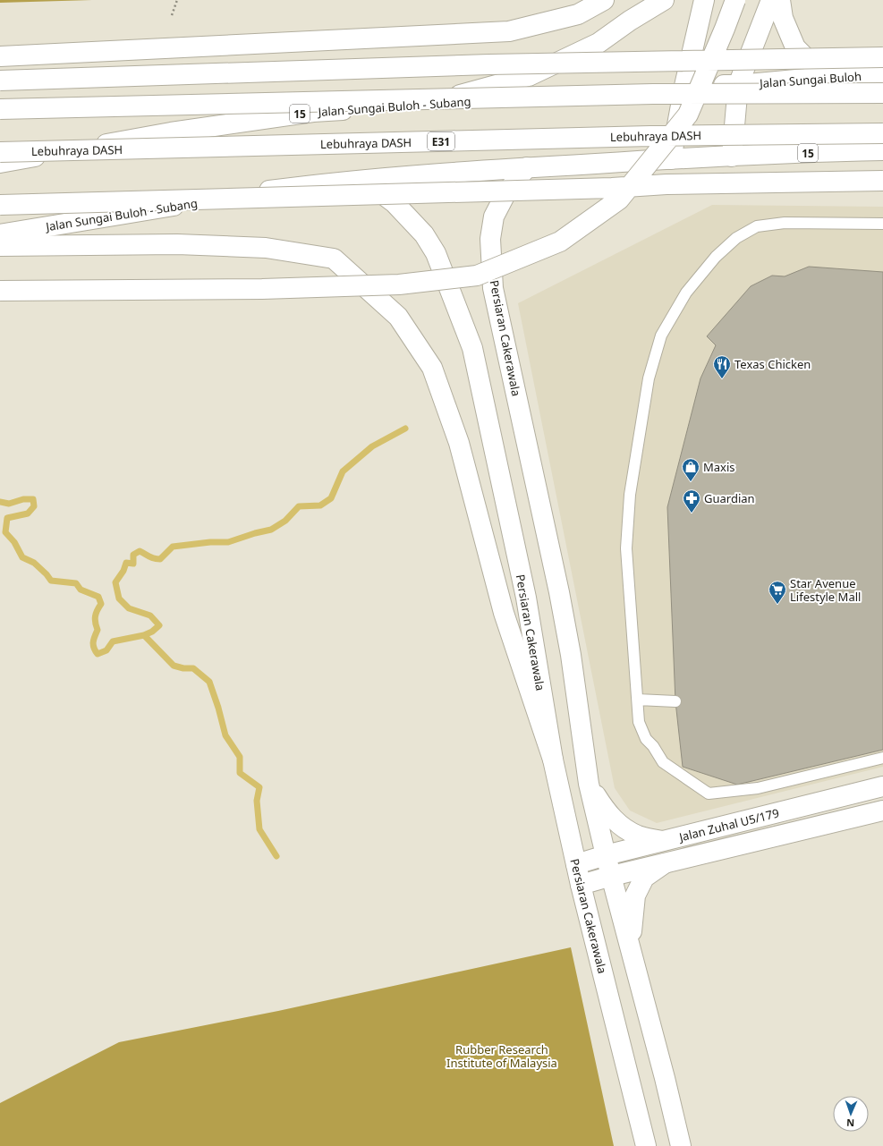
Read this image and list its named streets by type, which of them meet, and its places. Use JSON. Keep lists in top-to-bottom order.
{
  "streets": {
    "main road": [
      "Jalan Sungai Buloh",
      "Jalan Sungai Buloh - Subang",
      "15",
      "Lebuhraya DASH",
      "E31",
      "Persiaran Cakerawala",
      "Jalan Zuhal U5/179"
    ]
  },
  "crossings": [
    ["Jalan Sungai Buloh", "15"],
    ["Jalan Sungai Buloh - Subang", "15"],
    ["Jalan Sungai Buloh - Subang", "Persiaran Cakerawala"],
    ["Persiaran Cakerawala", "Jalan Zuhal U5/179"]
  ],
  "parks": ["Rubber Research Institute of Malaysia"],
  "places": {
    "restaurant": ["Texas Chicken"],
    "shop": ["Maxis"],
    "pharmacy": ["Guardian"],
    "supermarket": ["Star Avenue Lifestyle Mall"]
  },
  "north": "bottom"
}
